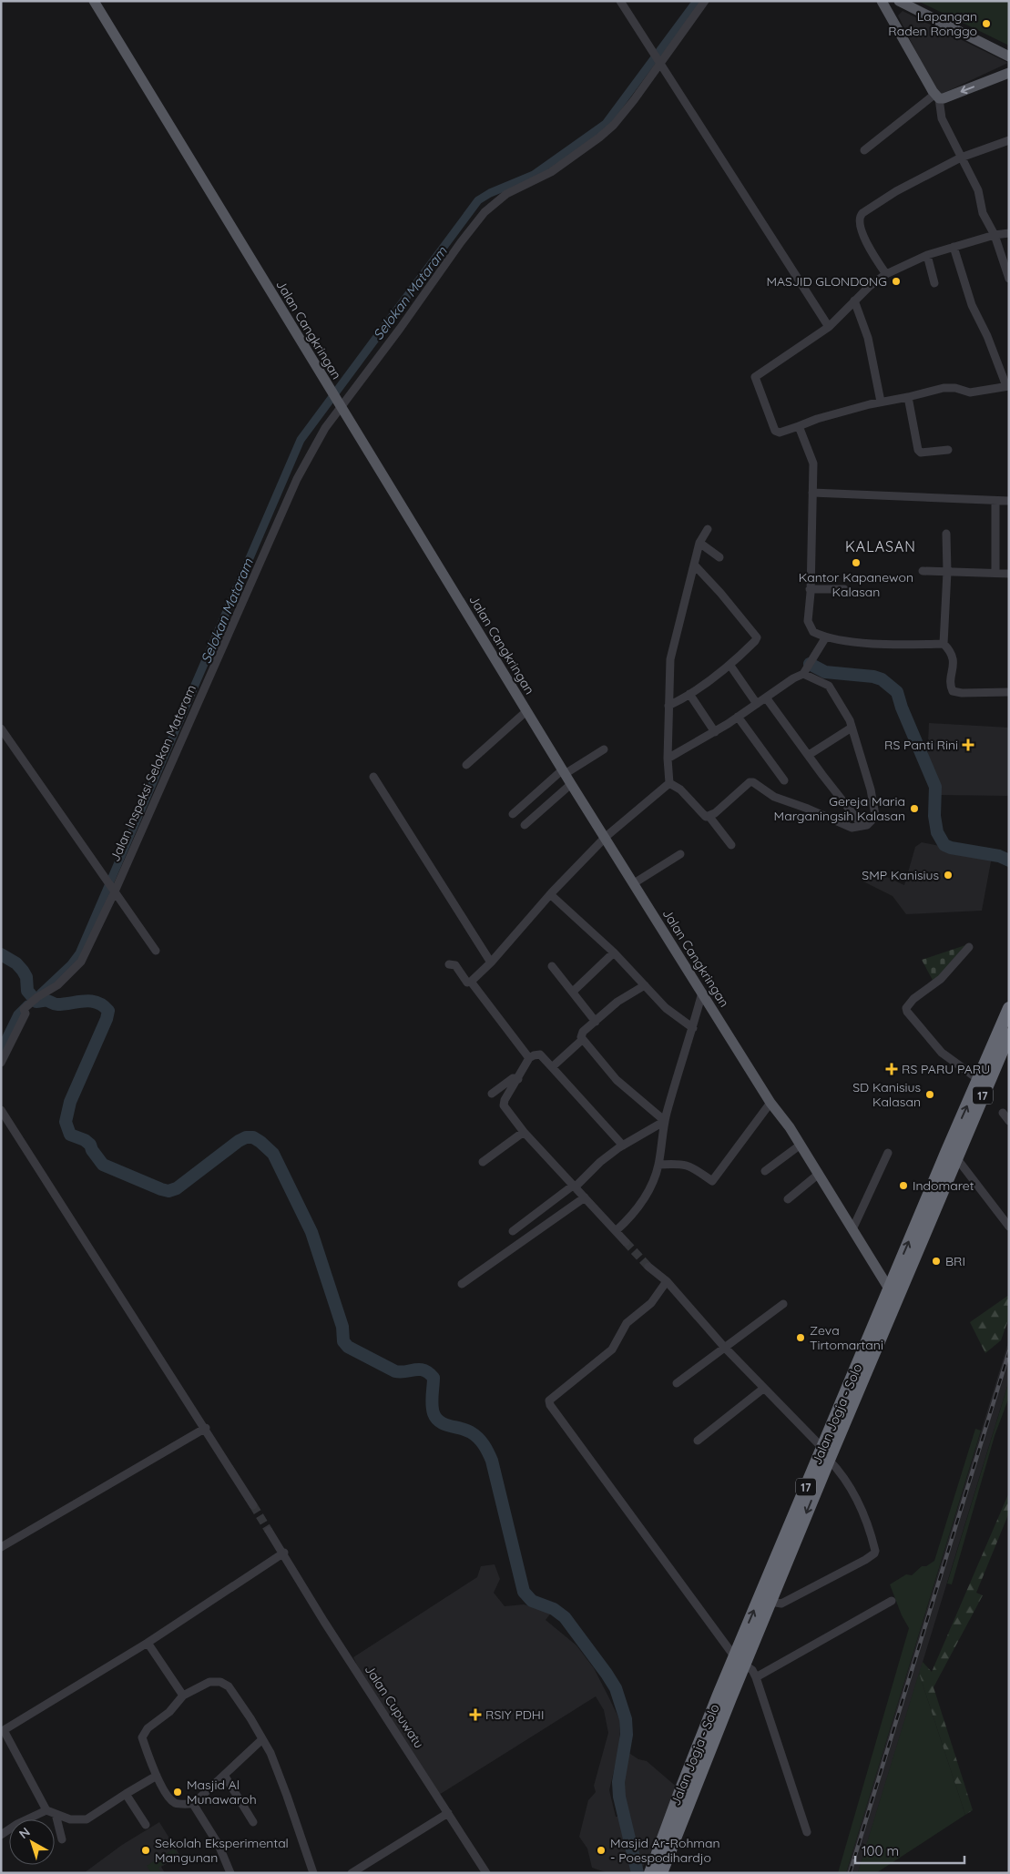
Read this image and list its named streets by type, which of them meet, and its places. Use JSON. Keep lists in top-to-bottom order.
{
  "streets": {
    "highway": ["17", "Jalan Jogja - Solo"],
    "main road": ["Jalan Cangkringan"],
    "street": ["Jalan Inspeksi Selokan Mataram", "Jalan Cupuwatu"]
  },
  "crossings": [
    ["Jalan Cangkringan", "Jalan Inspeksi Selokan Mataram"],
    ["Jalan Cangkringan", "Jalan Jogja - Solo"]
  ],
  "districts": ["KALASAN"],
  "water": ["Selokan Mataram"],
  "places": {
    "other": [
      "Lapangan Raden Ronggo",
      "MASJID GLONDONG",
      "Kantor Kapanewon Kalasan",
      "Gereja Maria Marganingsih Kalasan",
      "SMP Kanisius",
      "SD Kanisius Kalasan",
      "Indomaret",
      "BRI",
      "Zeva Tirtomartani",
      "Masjid Al Munawaroh",
      "Sekolah Eksperimental Mangunan",
      "Masjid Ar-Rohman - Poespodihardjo"
    ],
    "health": ["RS Panti Rini", "RS PARU PARU", "RSIY PDHI"]
  },
  "scale_bar": "100 m",
  "north": "top left"
}
